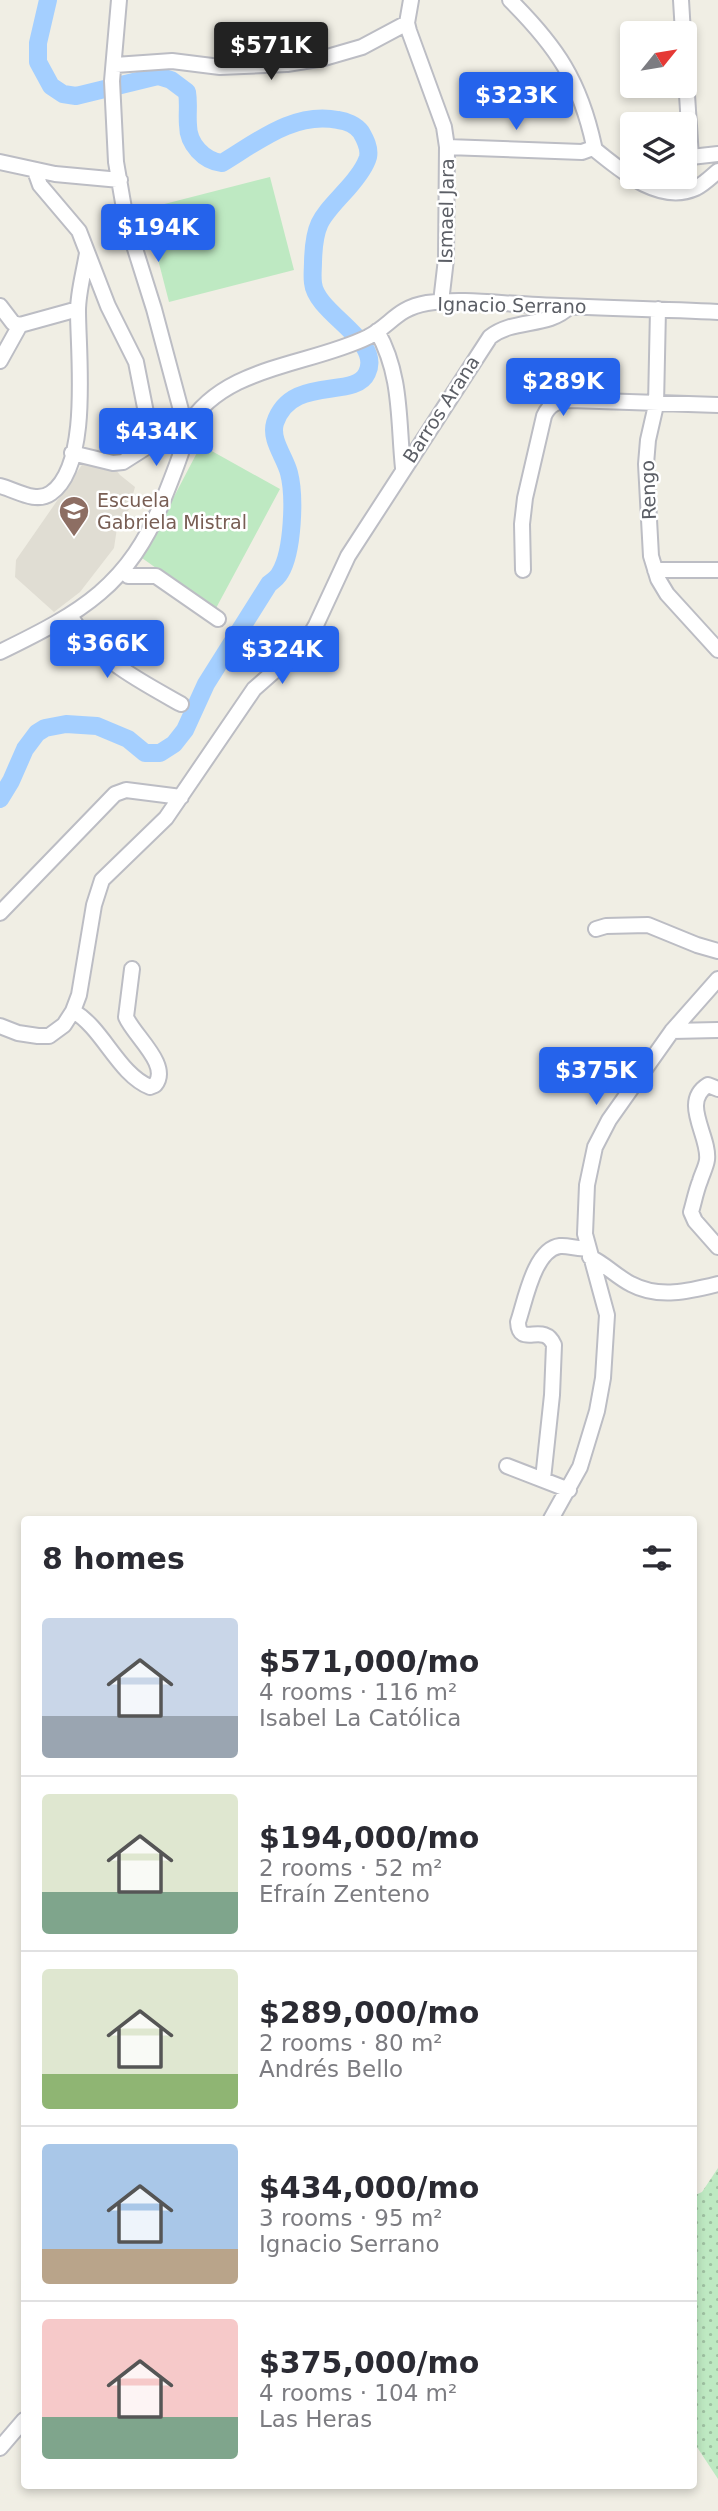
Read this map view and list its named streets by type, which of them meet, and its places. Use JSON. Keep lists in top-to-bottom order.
{
  "streets": {
    "street": [
      "Ismael Jara",
      "Ignacio Serrano",
      "Barros Arana",
      "Rengo"
    ]
  },
  "crossings": [
    ["Ismael Jara", "Ignacio Serrano"],
    ["Ignacio Serrano", "Barros Arana"],
    ["Ignacio Serrano", "Rengo"]
  ],
  "places": {
    "school or university": ["Escuela Gabriela Mistral"]
  },
  "north": "top right",
  "page": {
    "price": [
      "$571K",
      "$323K",
      "$194K",
      "$289K",
      "$434K",
      "$366K",
      "$324K",
      "$375K"
    ],
    "heading": "8 homes",
    "list": [
      {
        "name": "$571,000/mo",
        "note": "4 rooms · 116 m² · Isabel La Católica"
      },
      {
        "name": "$194,000/mo",
        "note": "2 rooms · 52 m² · Efraín Zenteno"
      },
      {
        "name": "$289,000/mo",
        "note": "2 rooms · 80 m² · Andrés Bello"
      },
      {
        "name": "$434,000/mo",
        "note": "3 rooms · 95 m² · Ignacio Serrano"
      },
      {
        "name": "$375,000/mo",
        "note": "4 rooms · 104 m² · Las Heras"
      }
    ]
  }
}
